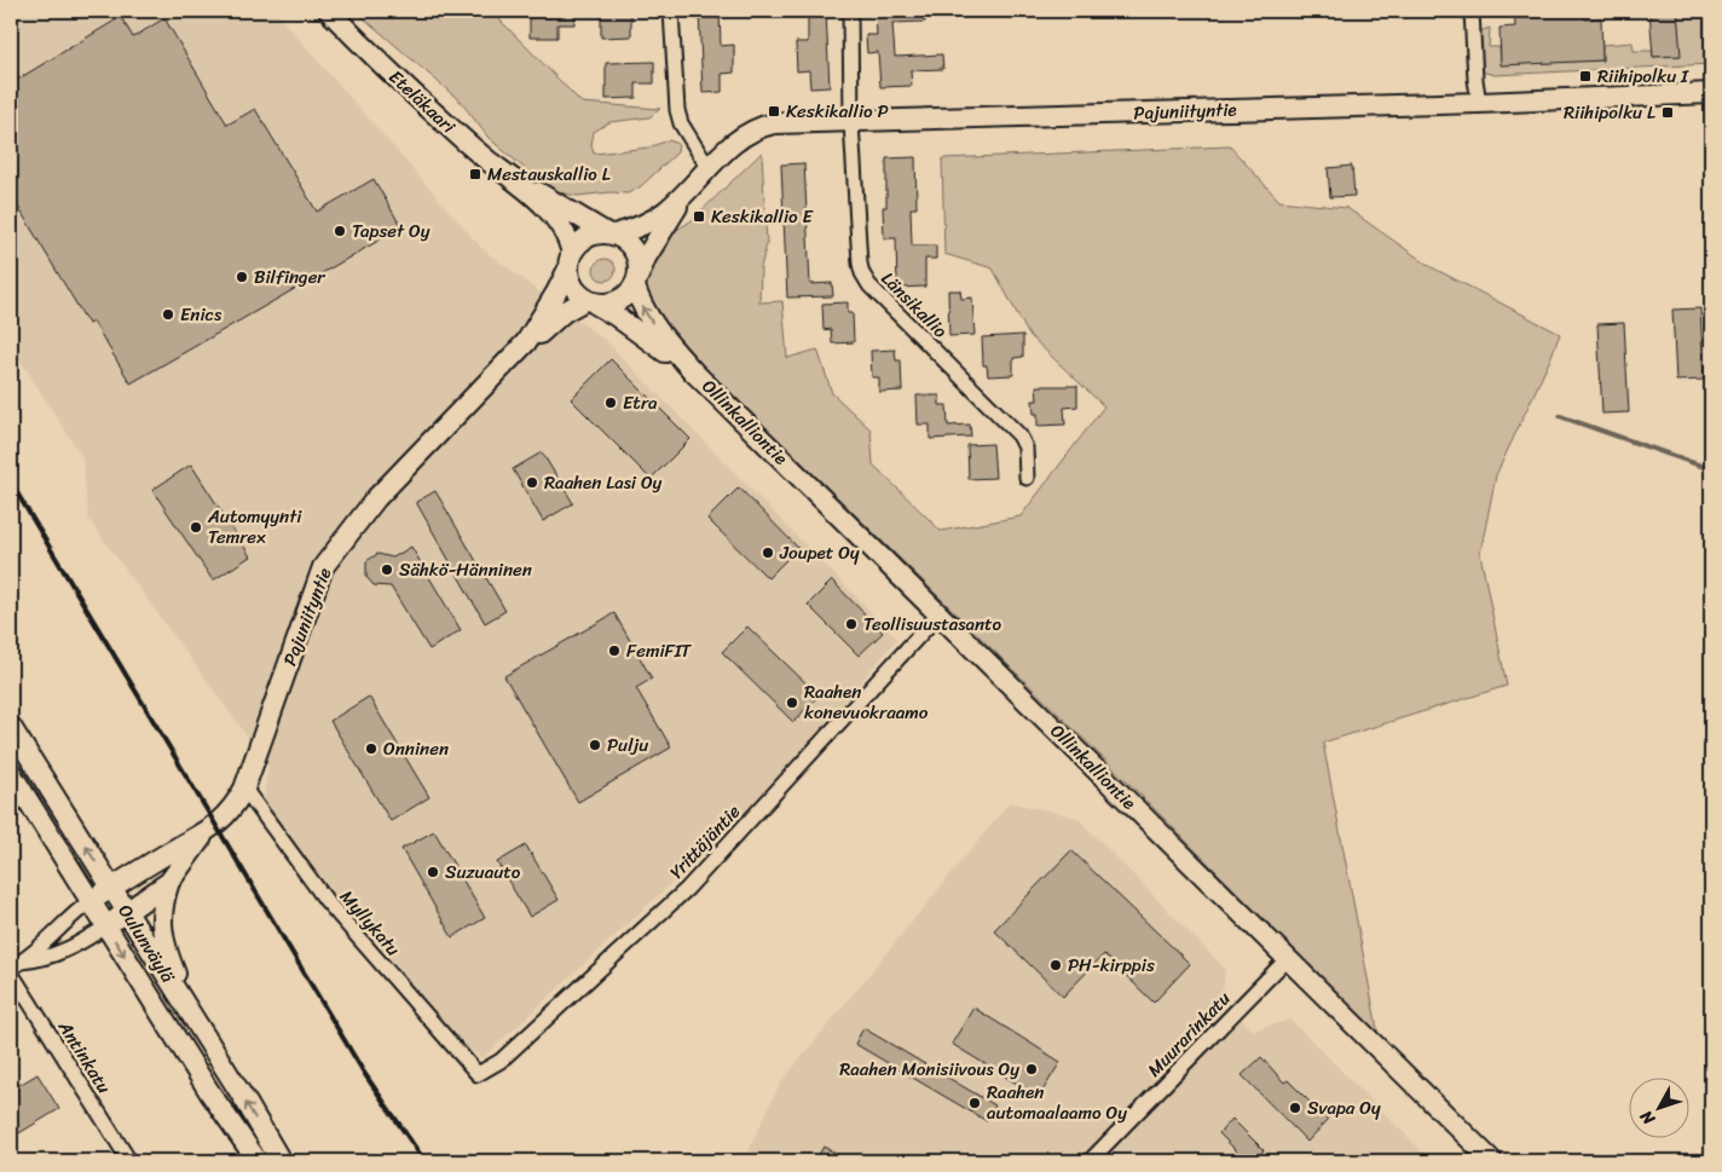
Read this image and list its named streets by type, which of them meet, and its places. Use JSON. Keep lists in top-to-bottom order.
{
  "streets": {
    "street": [
      "Eteläkaari",
      "Pajuniityntie",
      "Länsikallio",
      "Ollinkalliontie",
      "Yrittäjäntie",
      "Myllykatu",
      "Oulunväylä",
      "Muurarinkatu",
      "Antinkatu"
    ]
  },
  "crossings": [
    ["Eteläkaari", "Pajuniityntie"],
    ["Eteläkaari", "Ollinkalliontie"],
    ["Pajuniityntie", "Länsikallio"],
    ["Pajuniityntie", "Ollinkalliontie"],
    ["Pajuniityntie", "Myllykatu"],
    ["Pajuniityntie", "Oulunväylä"],
    ["Ollinkalliontie", "Yrittäjäntie"],
    ["Ollinkalliontie", "Muurarinkatu"],
    ["Yrittäjäntie", "Myllykatu"]
  ],
  "places": {
    "transit": [
      "Riihipolku I",
      "Keskikallio P",
      "Riihipolku L",
      "Mestauskallio L",
      "Keskikallio E"
    ],
    "other": [
      "Tapset Oy",
      "Bilfinger",
      "Enics",
      "Etra",
      "Raahen Lasi Oy",
      "Automyynti Temrex",
      "Joupet Oy",
      "Sähkö-Hänninen",
      "Teollisuustasanto",
      "FemiFIT",
      "Raahen konevuokraamo",
      "Pulju",
      "Onninen",
      "Suzuauto",
      "PH-kirppis",
      "Raahen Monisiivous Oy",
      "Raahen automaalaamo Oy",
      "Svapa Oy"
    ]
  },
  "north": "bottom left"
}
